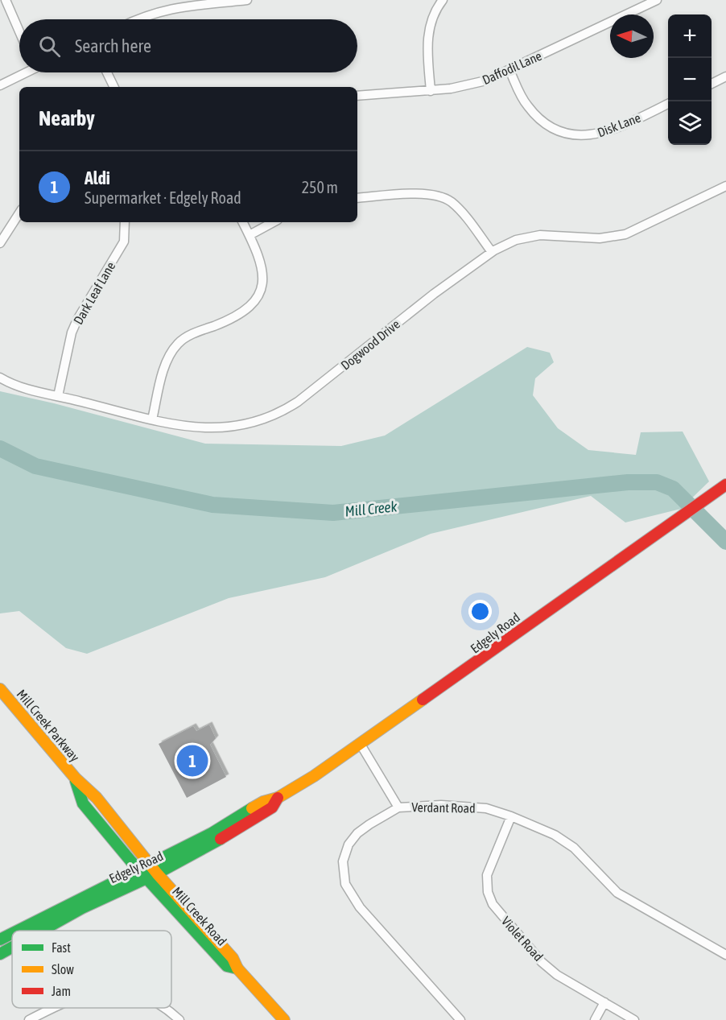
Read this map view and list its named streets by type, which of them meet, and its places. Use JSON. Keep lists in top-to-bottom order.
{
  "streets": {
    "main road": ["Edgely Road", "Mill Creek Parkway", "Mill Creek Road"],
    "street": [
      "Daffodil Lane",
      "Disk Lane",
      "Dark Leaf Lane",
      "Dogwood Drive",
      "Verdant Road",
      "Violet Road"
    ]
  },
  "crossings": [
    ["Daffodil Lane", "Disk Lane"],
    ["Dark Leaf Lane", "Dogwood Drive"],
    ["Edgely Road", "Mill Creek Parkway"],
    ["Edgely Road", "Mill Creek Road"],
    ["Mill Creek Parkway", "Mill Creek Road"],
    ["Verdant Road", "Violet Road"]
  ],
  "water": ["Mill Creek"],
  "legend": ["Fast", "Slow", "Jam"],
  "north": "left",
  "page": {
    "map_buttons": ["+", "−"],
    "search": "Search here",
    "heading": "Nearby",
    "list": [
      {
        "mark": "1",
        "name": "Aldi",
        "note": "Supermarket · Edgely Road",
        "value": "250 m"
      }
    ],
    "pins": "1"
  }
}
